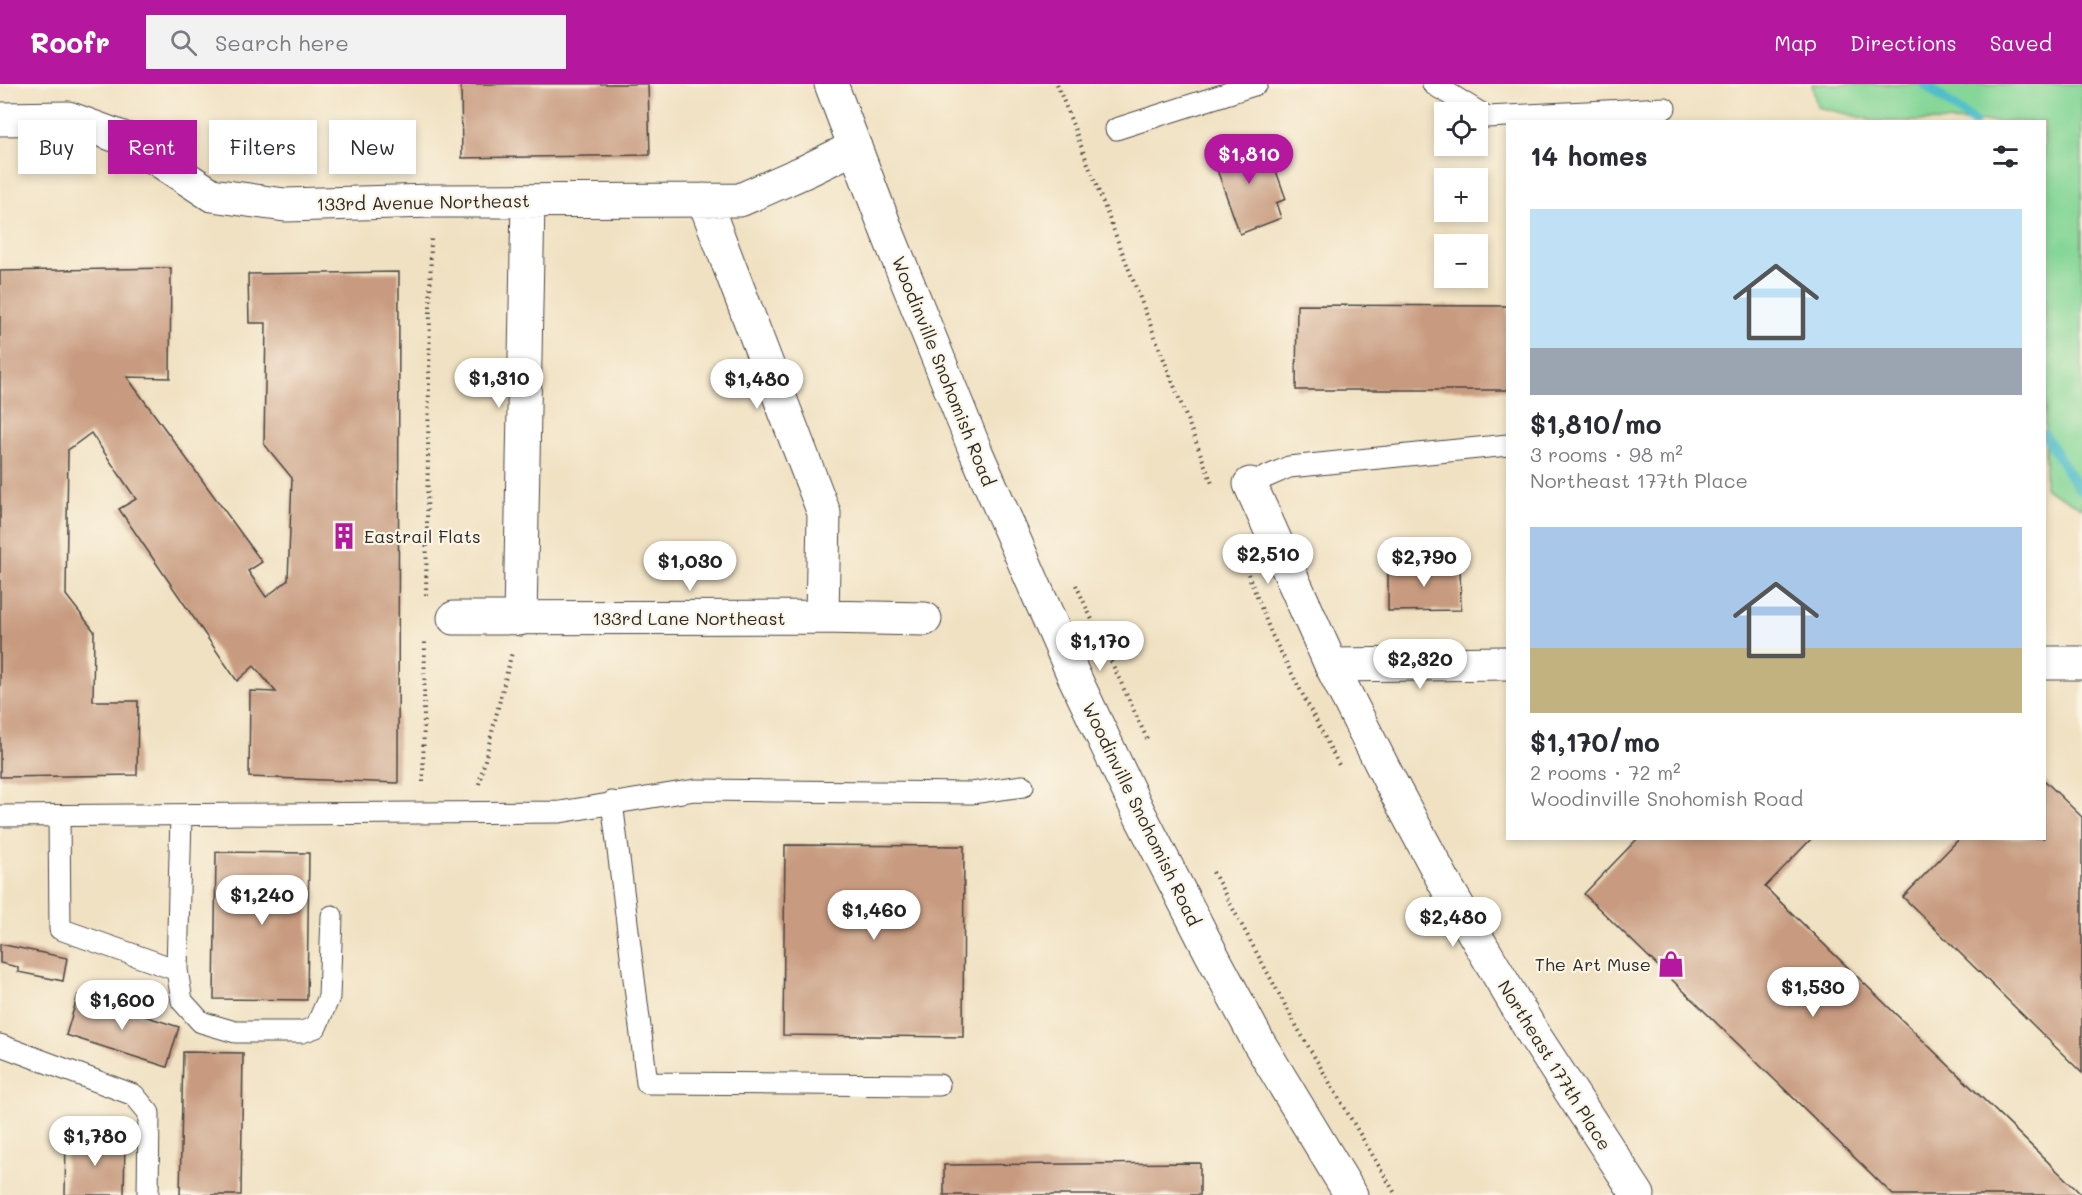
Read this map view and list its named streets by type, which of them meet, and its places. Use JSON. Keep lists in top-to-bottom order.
{
  "streets": {
    "street": [
      "133rd Avenue Northeast",
      "Woodinville Snohomish Road",
      "133rd Lane Northeast",
      "Northeast 177th Place"
    ]
  },
  "crossings": [
    ["133rd Avenue Northeast", "Woodinville Snohomish Road"]
  ],
  "places": {
    "building": ["Eastrail Flats"],
    "shop": ["The Art Muse"]
  },
  "page": {
    "header": "Roofr",
    "search": "Search here",
    "nav": ["Map", "Directions", "Saved"],
    "map_buttons": ["+", "−"],
    "chip": [
      "Buy",
      "Rent",
      "Filters",
      "New"
    ],
    "heading": "14 homes",
    "price": [
      "$1,810",
      "$1,310",
      "$1,480",
      "$2,510",
      "$2,790",
      "$1,030",
      "$1,170",
      "$2,320",
      "$1,240",
      "$1,460",
      "$2,480",
      "$1,530",
      "$1,600",
      "$1,780"
    ],
    "list": [
      {
        "name": "$1,810/mo",
        "note": "3 rooms · 98 m² · Northeast 177th Place"
      },
      {
        "name": "$1,170/mo",
        "note": "2 rooms · 72 m² · Woodinville Snohomish Road"
      }
    ]
  }
}
